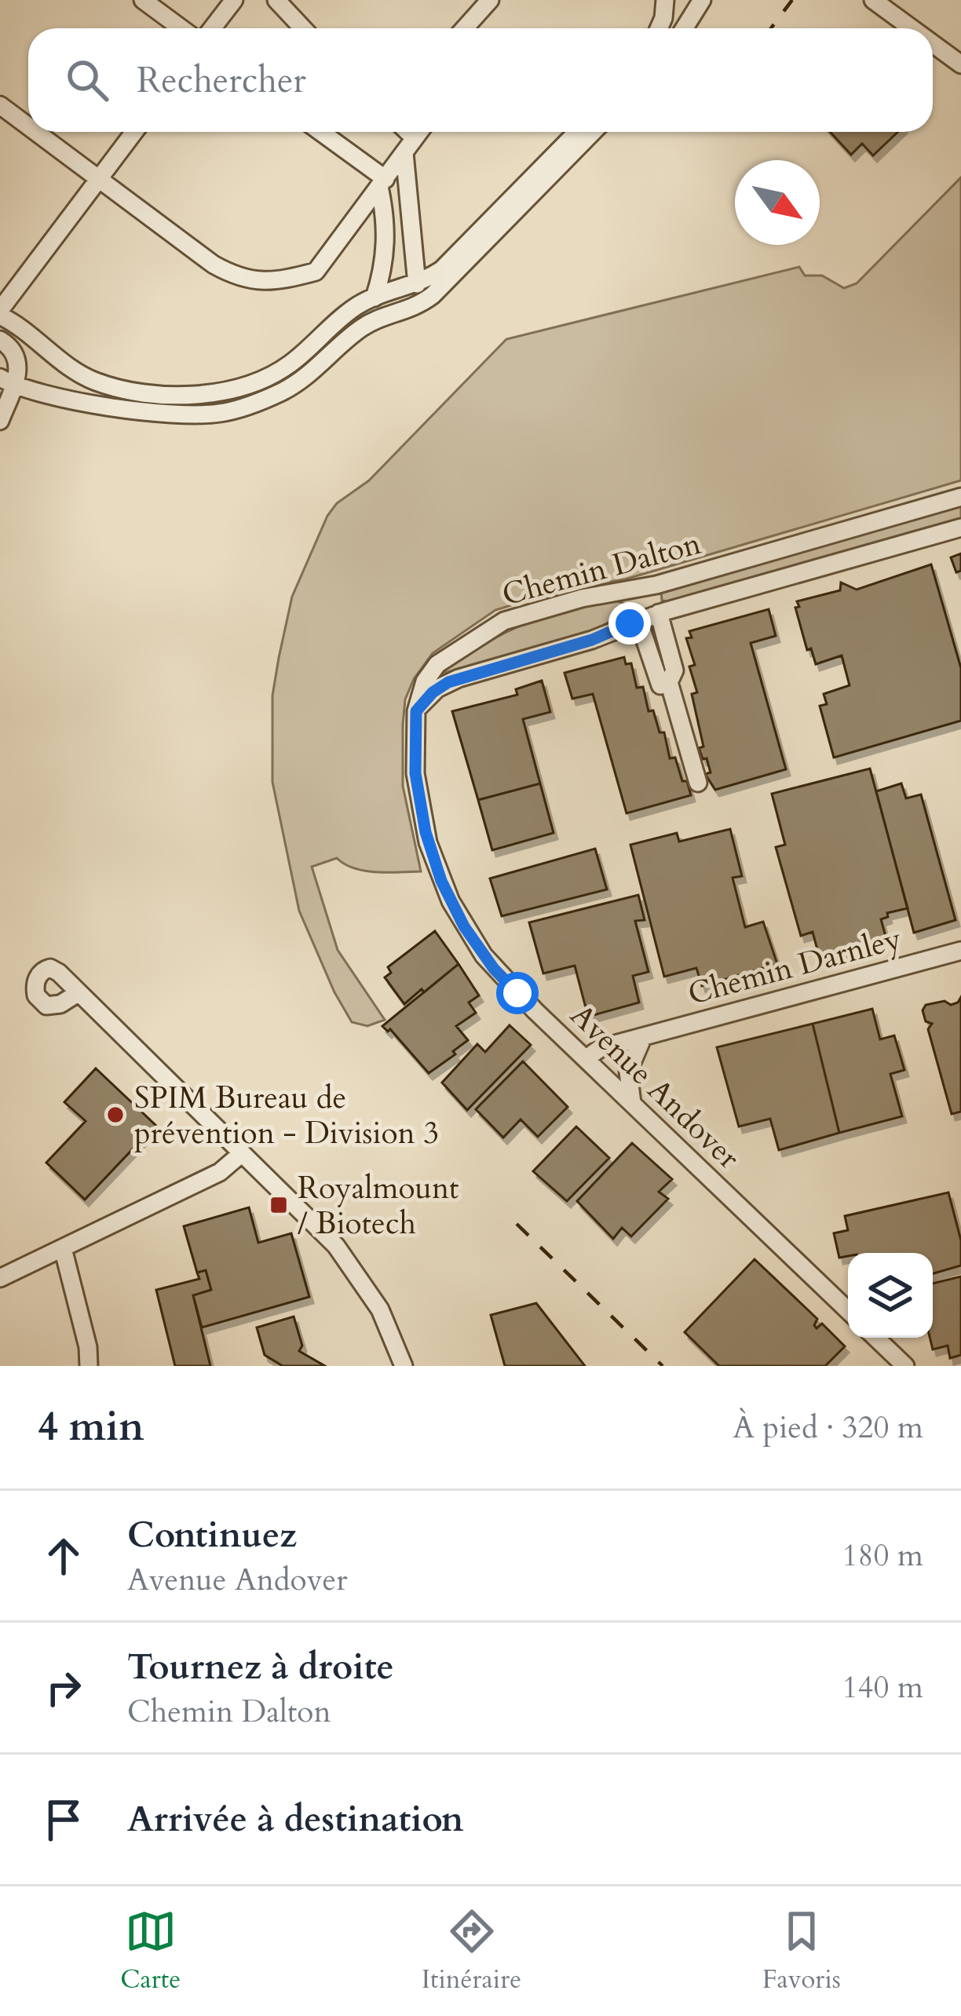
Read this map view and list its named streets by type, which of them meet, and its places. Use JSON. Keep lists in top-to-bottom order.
{
  "streets": {
    "street": ["Chemin Dalton", "Chemin Darnley", "Avenue Andover"]
  },
  "crossings": [
    ["Chemin Dalton", "Avenue Andover"],
    ["Chemin Darnley", "Avenue Andover"]
  ],
  "places": {
    "other": ["SPIM Bureau de prévention - Division 3"],
    "transit": ["Royalmount / Biotech"]
  },
  "north": "bottom right",
  "page": {
    "search": "Rechercher",
    "heading": ["4 min", "À pied · 320 m"],
    "list": [
      ["Continuez", "Avenue Andover", "180 m"],
      ["Tournez à droite", "Chemin Dalton", "140 m"],
      "Arrivée à destination"
    ],
    "nav": ["Carte", "Itinéraire", "Favoris"]
  }
}
